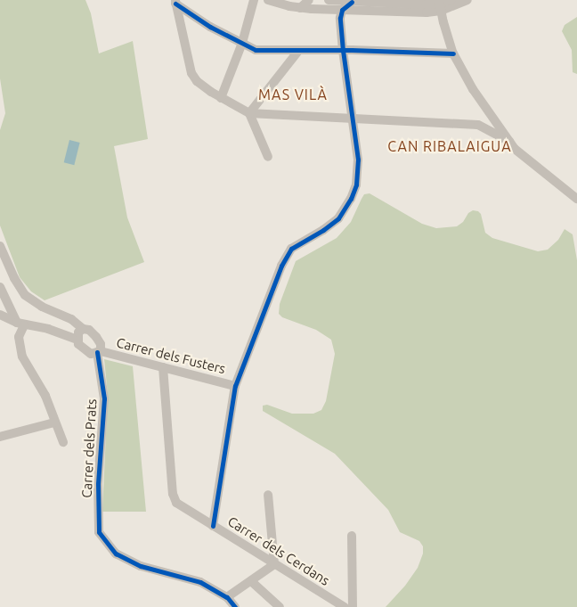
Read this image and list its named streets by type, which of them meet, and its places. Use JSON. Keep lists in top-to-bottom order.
{
  "streets": {
    "street": ["Carrer dels Fusters", "Carrer dels Prats", "Carrer dels Cerdans"]
  },
  "crossings": [
    ["Carrer dels Fusters", "Carrer dels Prats"],
    ["Carrer dels Fusters", "Carrer dels Cerdans"]
  ],
  "districts": ["MAS VILÀ", "CAN RIBALAIGUA"]
}
